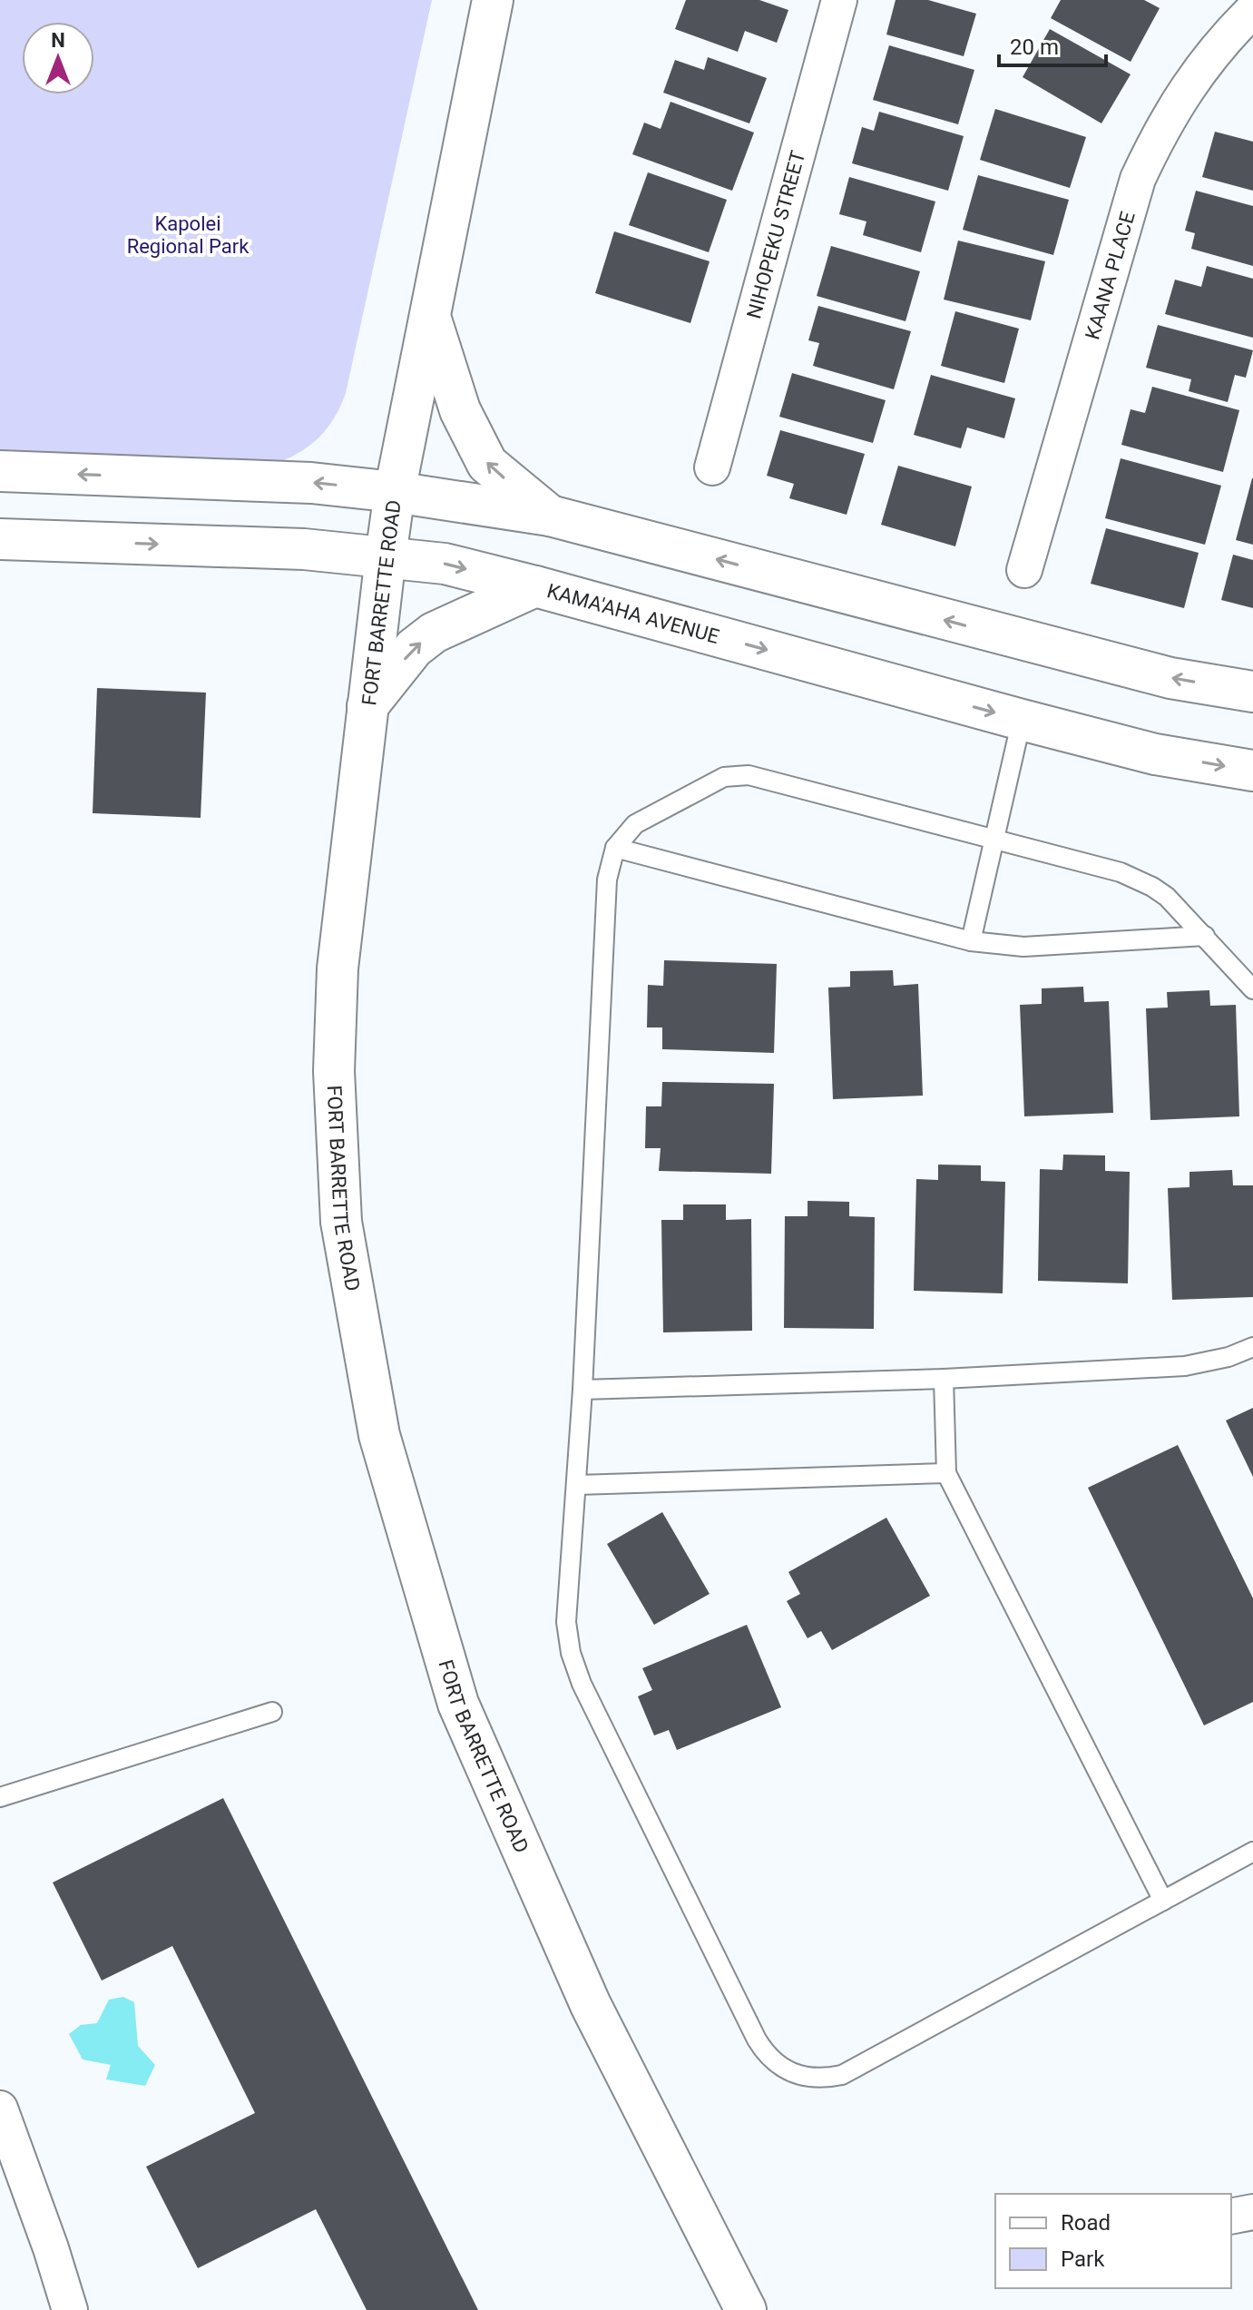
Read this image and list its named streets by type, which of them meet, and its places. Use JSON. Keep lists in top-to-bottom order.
{
  "streets": {
    "main road": ["FORT BARRETTE ROAD", "KAMA'AHA AVENUE"],
    "street": ["NIHOPEKU STREET", "KAANA PLACE"]
  },
  "crossings": [
    ["FORT BARRETTE ROAD", "KAMA'AHA AVENUE"]
  ],
  "parks": ["Kapolei Regional Park"],
  "legend": ["Road", "Park"],
  "scale_bar": "20 m",
  "north": "top"
}
